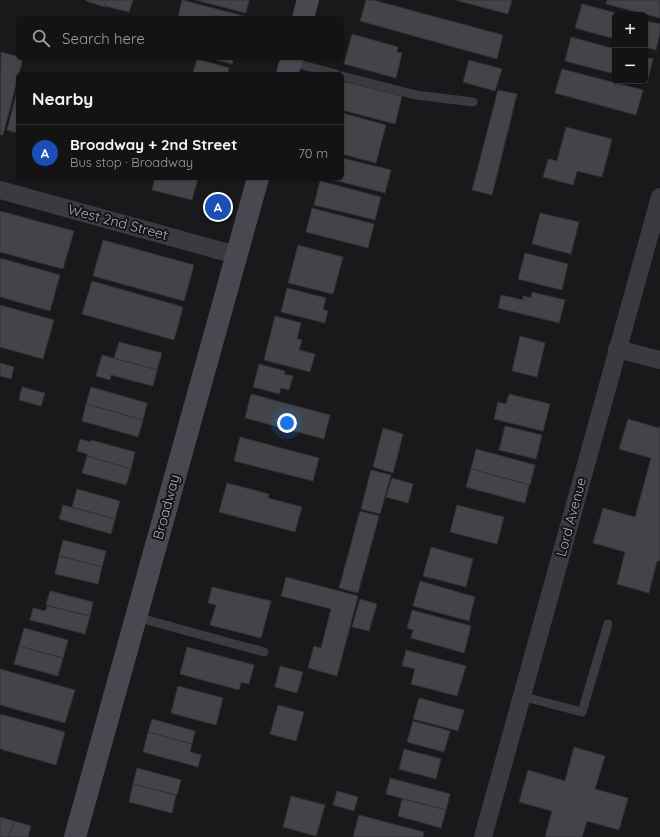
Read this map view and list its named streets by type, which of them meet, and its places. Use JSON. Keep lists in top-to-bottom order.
{
  "streets": {
    "street": ["West 2nd Street", "Broadway", "Lord Avenue"]
  },
  "crossings": [
    ["West 2nd Street", "Broadway"]
  ],
  "page": {
    "map_buttons": ["+", "−"],
    "search": "Search here",
    "heading": "Nearby",
    "list": [
      {
        "mark": "A",
        "name": "Broadway + 2nd Street",
        "note": "Bus stop · Broadway",
        "value": "70 m"
      }
    ],
    "pins": "A"
  }
}
